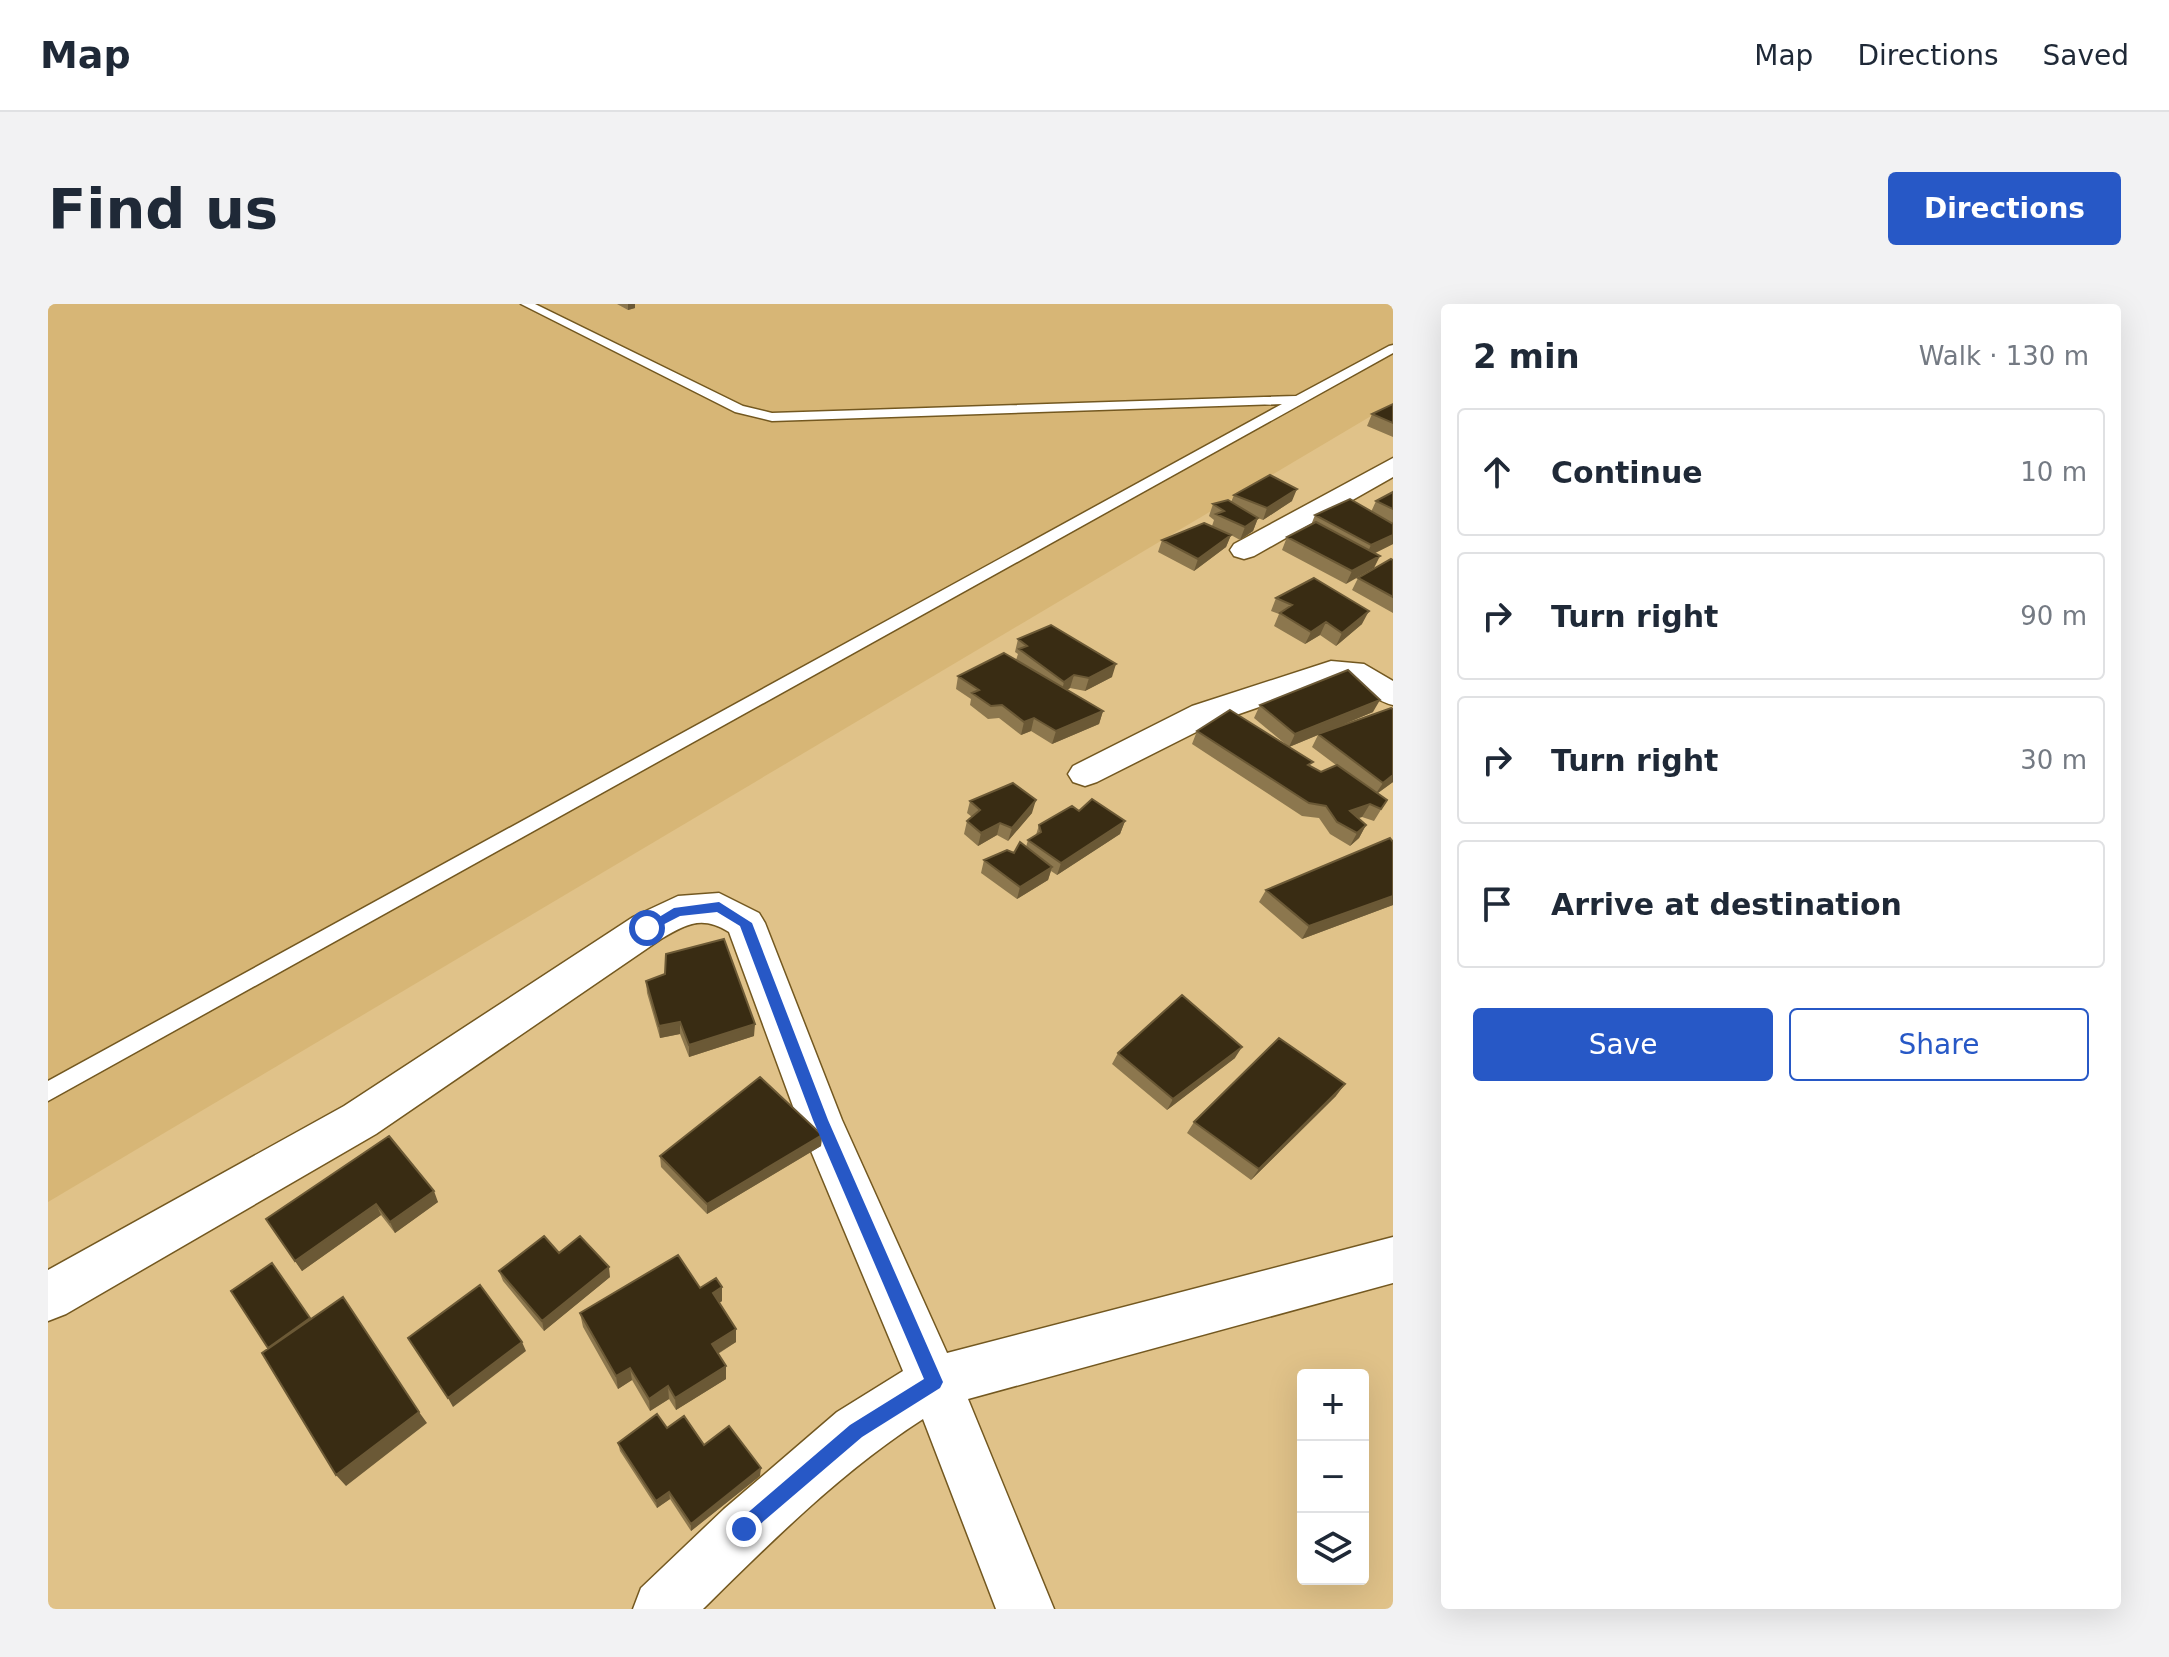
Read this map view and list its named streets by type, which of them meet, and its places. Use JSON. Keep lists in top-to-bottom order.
{
  "page": {
    "header": "Map",
    "nav": ["Map", "Directions", "Saved"],
    "buttons": [
      "Directions",
      ["Save", "Share"]
    ],
    "title": "Find us",
    "heading": ["2 min", "Walk · 130 m"],
    "list": [
      ["Continue", "10 m"],
      ["Turn right", "90 m"],
      ["Turn right", "30 m"],
      "Arrive at destination"
    ],
    "map_buttons": ["+", "−"]
  }
}
